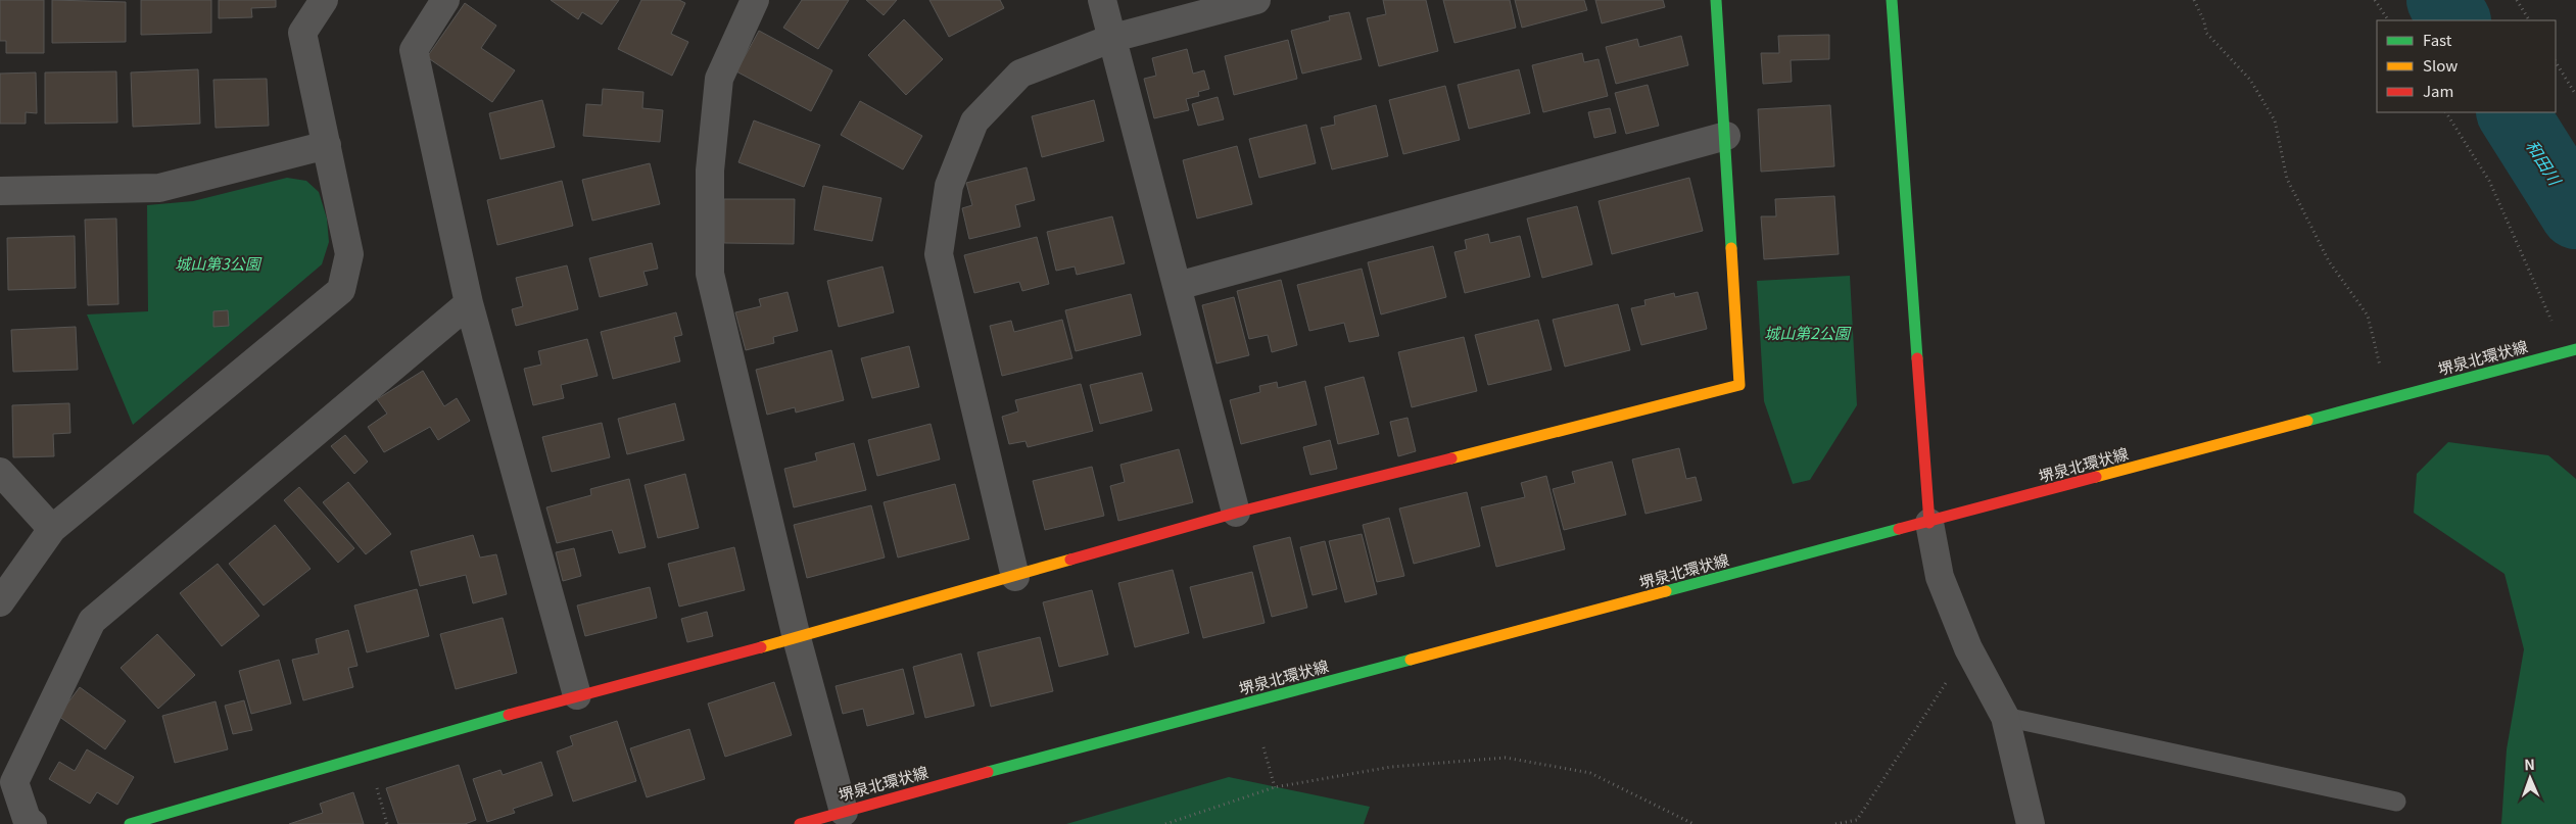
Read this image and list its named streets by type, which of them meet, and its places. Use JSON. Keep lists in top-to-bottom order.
{
  "streets": {
    "street": ["堺泉北環状線"]
  },
  "water": ["和田川"],
  "parks": ["城山第3公園", "城山第2公園"],
  "legend": ["Fast", "Slow", "Jam"],
  "north": "top"
}
